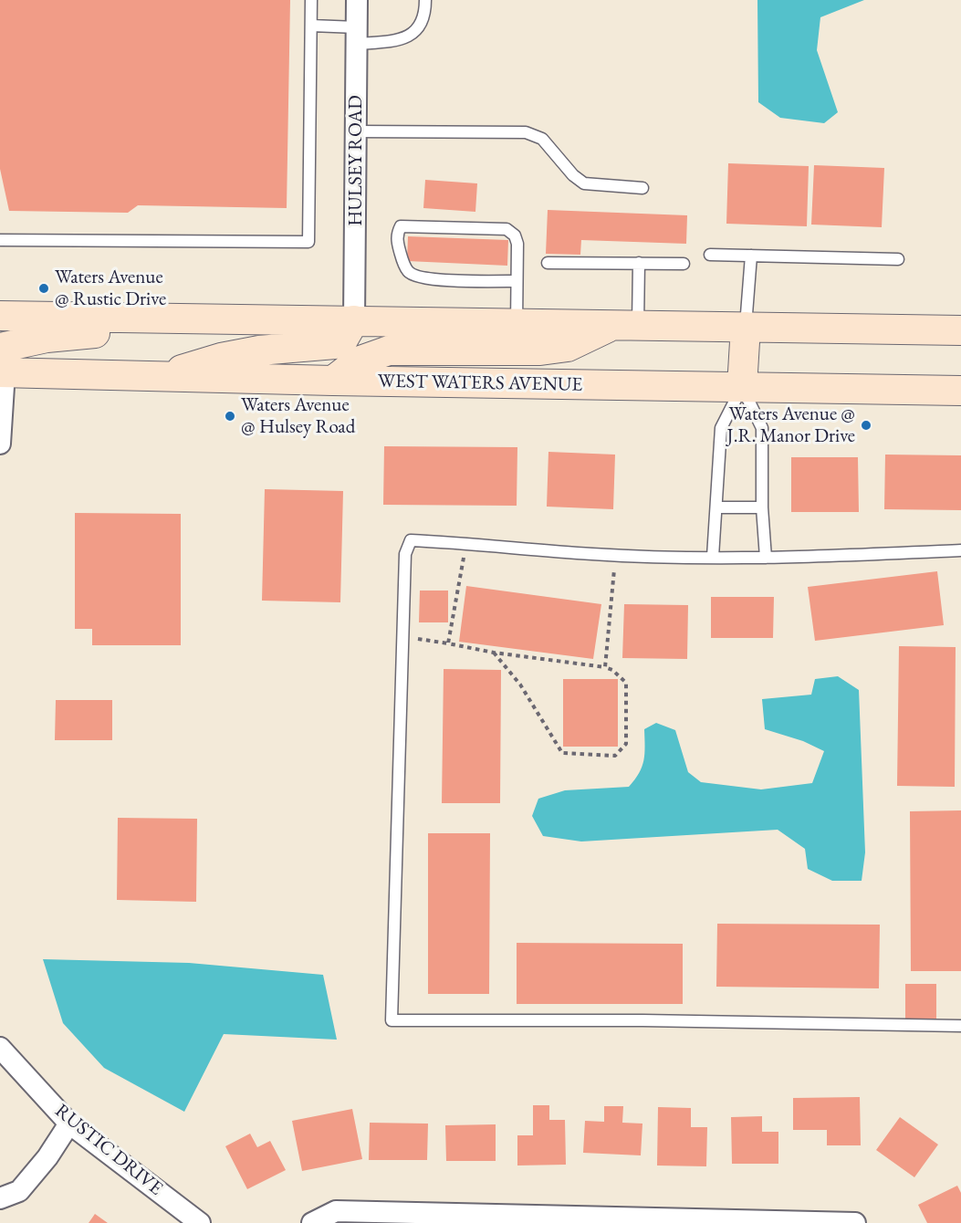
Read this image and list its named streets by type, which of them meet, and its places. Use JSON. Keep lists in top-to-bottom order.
{
  "streets": {
    "main road": ["WEST WATERS AVENUE"],
    "street": ["HULSEY ROAD", "RUSTIC DRIVE"]
  },
  "places": ["Waters Avenue @ Rustic Drive", "Waters Avenue @ Hulsey Road", "Waters Avenue @ J.R. Manor Drive"]
}
